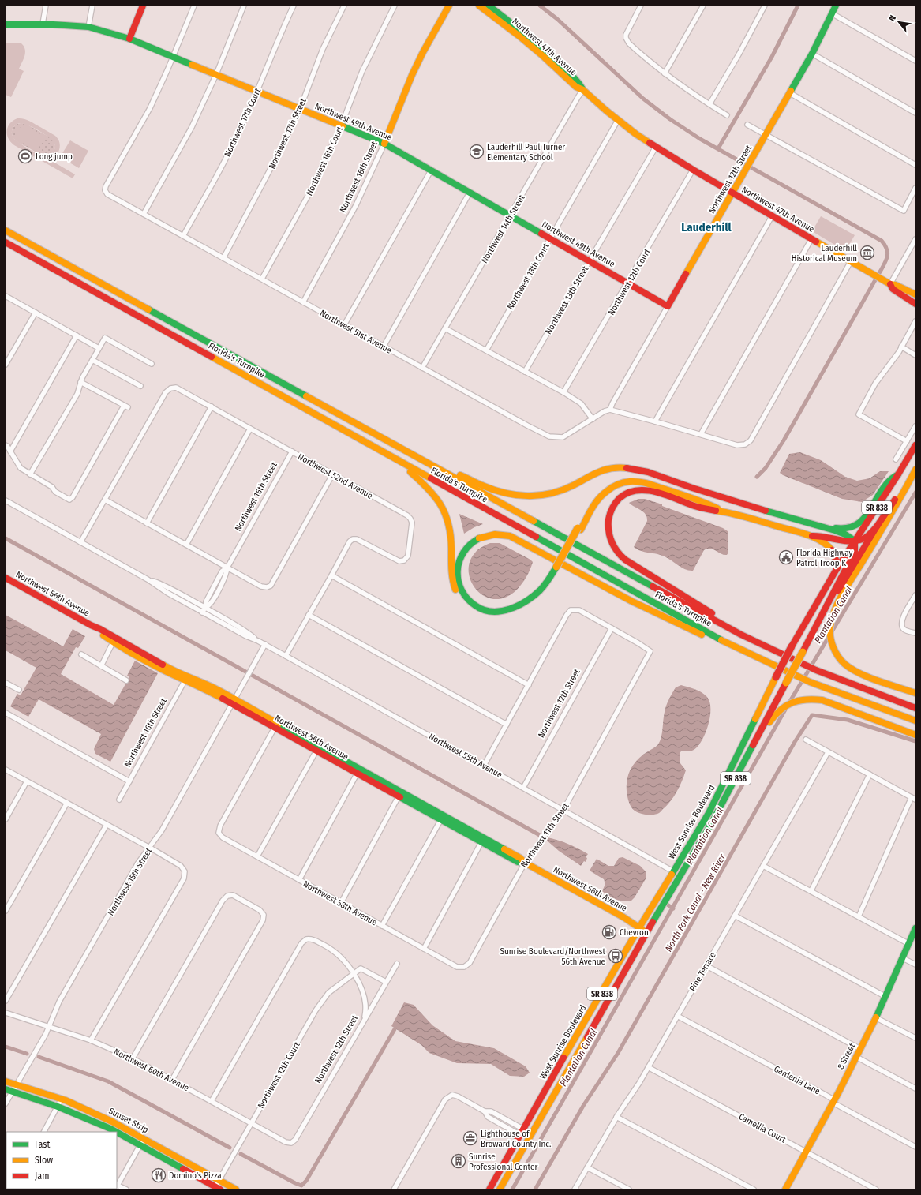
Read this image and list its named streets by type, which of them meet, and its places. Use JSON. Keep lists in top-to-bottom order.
{
  "streets": {
    "main road": [
      "Northwest 47th Avenue",
      "Northwest 49th Avenue",
      "Northwest 16th Street",
      "Northwest 12th Street",
      "Florida's Turnpike",
      "SR 838",
      "Northwest 56th Avenue",
      "West Sunrise Boulevard",
      "8 Street",
      "Sunset Strip"
    ],
    "street": [
      "Northwest 17th Court",
      "Northwest 17th Street",
      "Northwest 16th Court",
      "Northwest 14th Street",
      "Northwest 13th Court",
      "Northwest 12th Court",
      "Northwest 13th Street",
      "Northwest 51st Avenue",
      "Northwest 52nd Avenue",
      "Northwest 55th Avenue",
      "Northwest 11th Street",
      "Northwest 15th Street",
      "Northwest 58th Avenue",
      "Pine Terrace",
      "Northwest 60th Avenue",
      "Gardenia Lane",
      "Camellia Court"
    ]
  },
  "crossings": [
    ["Northwest 47th Avenue", "Northwest 12th Street"],
    ["Northwest 47th Avenue", "Northwest 14th Street"],
    ["Northwest 47th Avenue", "Northwest 13th Court"],
    ["Northwest 47th Avenue", "Northwest 12th Court"],
    ["Northwest 47th Avenue", "Northwest 13th Street"],
    ["Northwest 49th Avenue", "Northwest 17th Court"],
    ["Northwest 49th Avenue", "Northwest 17th Street"],
    ["Northwest 49th Avenue", "Northwest 16th Court"],
    ["Northwest 49th Avenue", "Northwest 16th Street"],
    ["Northwest 49th Avenue", "Northwest 12th Street"],
    ["Northwest 49th Avenue", "Northwest 14th Street"],
    ["Northwest 49th Avenue", "Northwest 13th Court"],
    ["Northwest 49th Avenue", "Northwest 12th Court"],
    ["Northwest 49th Avenue", "Northwest 13th Street"],
    ["Northwest 49th Avenue", "Northwest 51st Avenue"],
    ["Northwest 17th Court", "Northwest 51st Avenue"],
    ["Northwest 17th Street", "Northwest 51st Avenue"],
    ["Northwest 16th Court", "Northwest 51st Avenue"],
    ["Northwest 16th Street", "Northwest 51st Avenue"],
    ["Northwest 16th Street", "Northwest 52nd Avenue"],
    ["Northwest 16th Street", "Northwest 56th Avenue"],
    ["Northwest 16th Street", "Northwest 55th Avenue"],
    ["Northwest 12th Street", "Northwest 51st Avenue"],
    ["Northwest 12th Street", "Northwest 55th Avenue"],
    ["Northwest 12th Street", "Northwest 11th Street"],
    ["Northwest 12th Street", "Northwest 60th Avenue"],
    ["Northwest 14th Street", "Northwest 51st Avenue"],
    ["Northwest 12th Court", "Northwest 60th Avenue"],
    ["Northwest 12th Court", "Sunset Strip"],
    ["Northwest 56th Avenue", "West Sunrise Boulevard"],
    ["Northwest 56th Avenue", "Northwest 11th Street"],
    ["Northwest 56th Avenue", "Northwest 15th Street"],
    ["Northwest 56th Avenue", "Northwest 58th Avenue"],
    ["Northwest 55th Avenue", "West Sunrise Boulevard"],
    ["Northwest 55th Avenue", "Northwest 11th Street"],
    ["Northwest 55th Avenue", "Northwest 15th Street"],
    ["Northwest 11th Street", "Northwest 58th Avenue"],
    ["Northwest 15th Street", "Northwest 60th Avenue"],
    ["Northwest 15th Street", "Sunset Strip"],
    ["Pine Terrace", "Gardenia Lane"],
    ["Pine Terrace", "Camellia Court"],
    ["8 Street", "Gardenia Lane"],
    ["8 Street", "Camellia Court"]
  ],
  "districts": ["Lauderhill"],
  "water": ["Plantation Canal", "North Fork Canal - New River"],
  "places": {
    "school or university": ["Lauderhill Paul Turner Elementary School"],
    "sports": ["Long jump"],
    "museum": ["Lauderhill Historical Museum"],
    "public building": ["Florida Highway Patrol Troop K"],
    "fuel station": ["Chevron"],
    "bus stop": ["Sunrise Boulevard/Northwest 56th Avenue"],
    "office": ["Lighthouse of Broward County Inc."],
    "building": ["Sunrise Professional Center"],
    "restaurant": ["Domino's Pizza"]
  },
  "legend": ["Fast", "Slow", "Jam"],
  "north": "top left"
}
